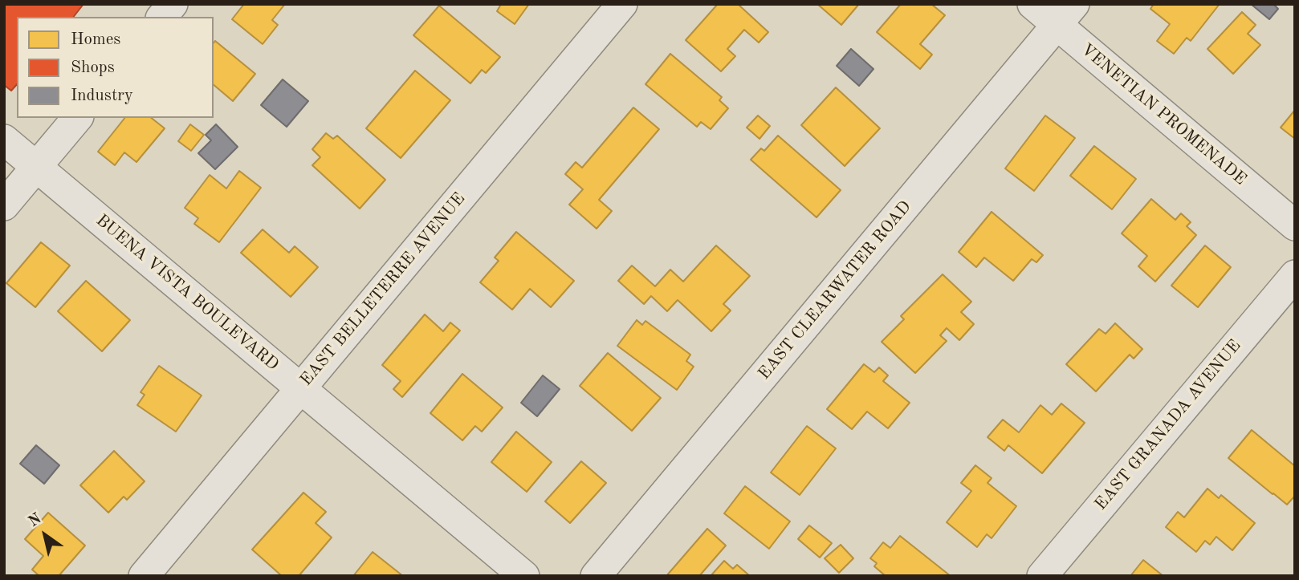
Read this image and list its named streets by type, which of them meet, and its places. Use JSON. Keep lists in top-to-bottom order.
{
  "streets": {
    "street": [
      "VENETIAN PROMENADE",
      "EAST BELLETERRE AVENUE",
      "EAST CLEARWATER ROAD",
      "BUENA VISTA BOULEVARD",
      "EAST GRANADA AVENUE"
    ]
  },
  "crossings": [
    ["VENETIAN PROMENADE", "EAST CLEARWATER ROAD"],
    ["EAST BELLETERRE AVENUE", "BUENA VISTA BOULEVARD"]
  ],
  "legend": ["Homes", "Shops", "Industry"],
  "north": "top left"
}
